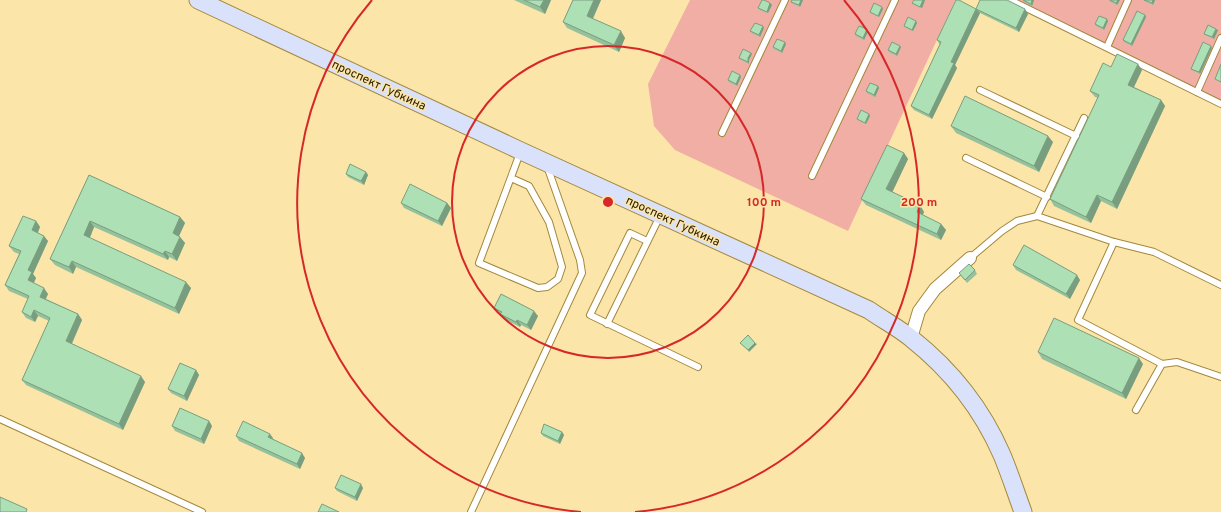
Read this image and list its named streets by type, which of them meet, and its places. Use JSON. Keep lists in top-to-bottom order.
{
  "streets": {
    "street": ["проспект Губкина"]
  },
  "rings": ["100 m", "200 m"]
}
